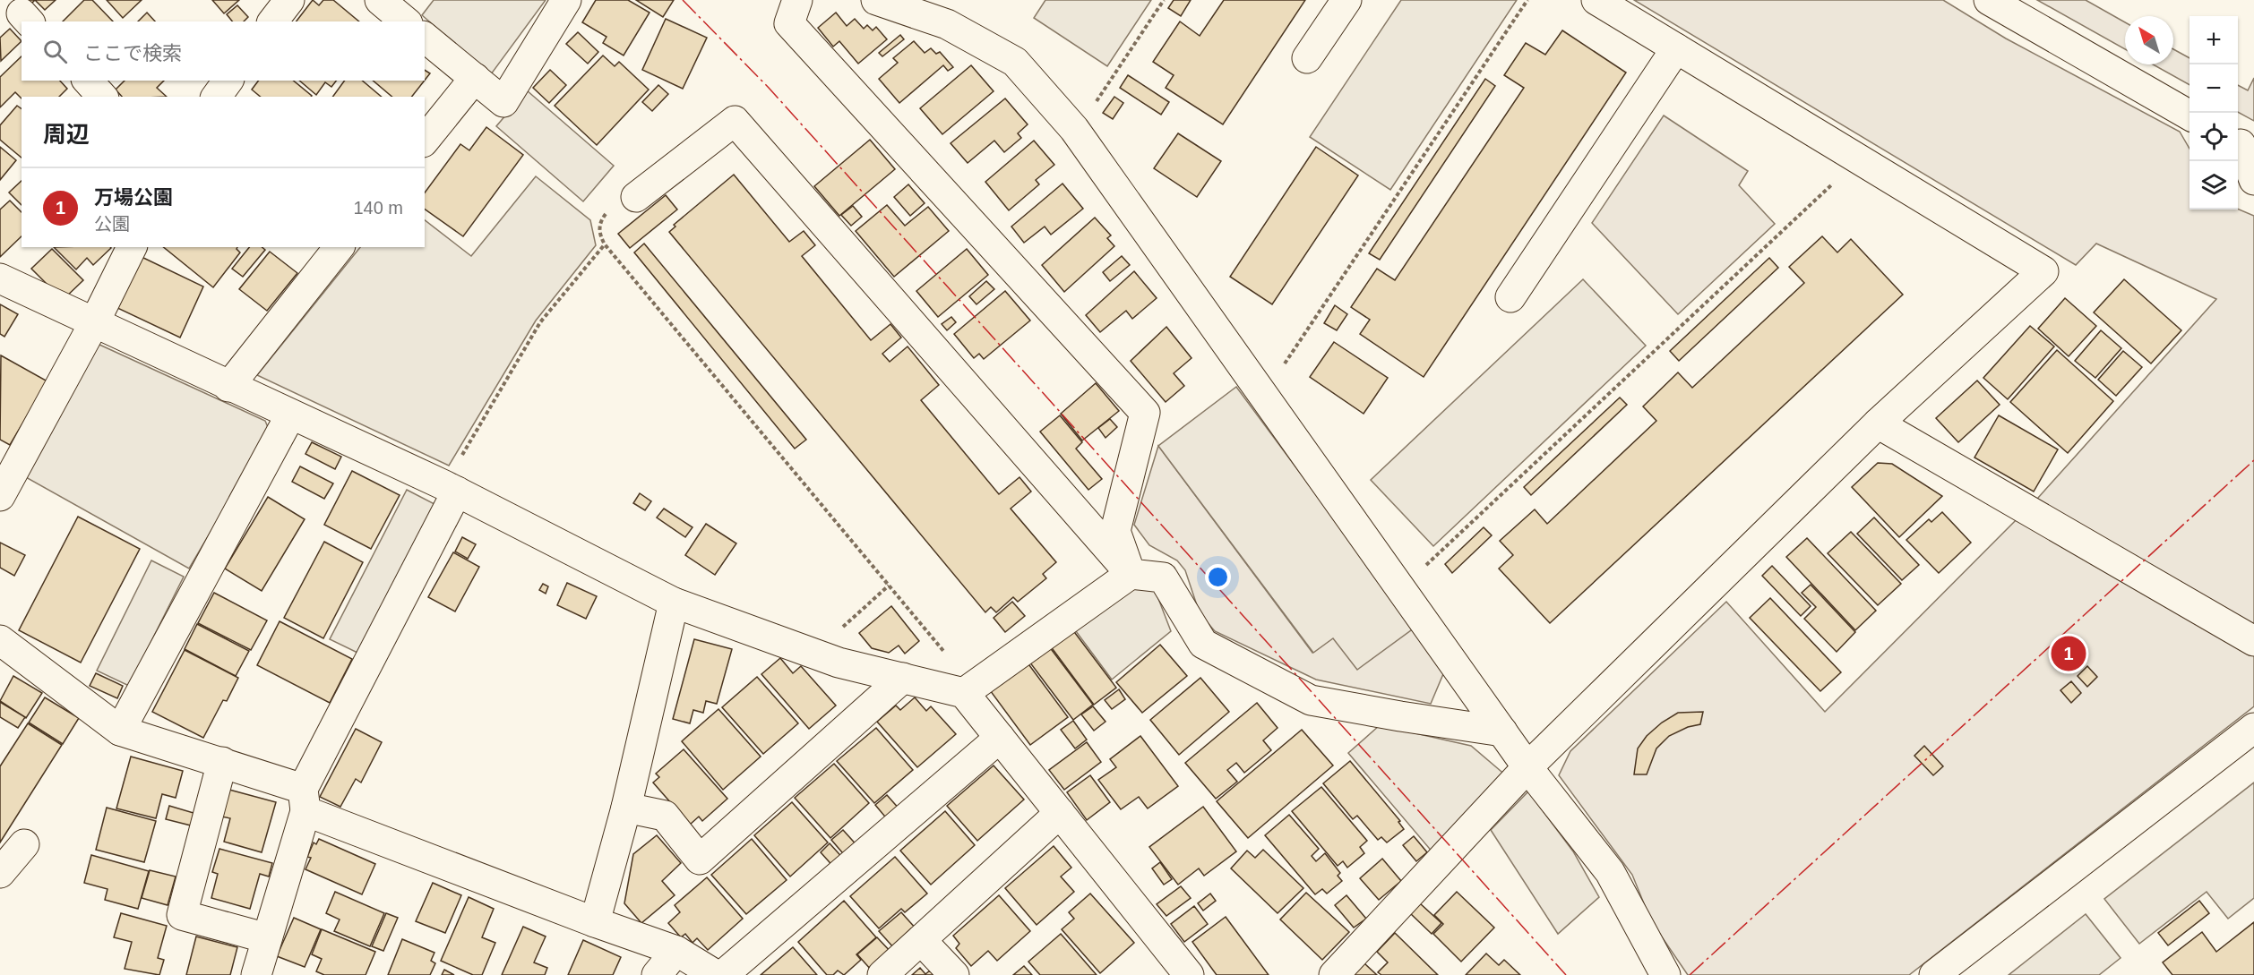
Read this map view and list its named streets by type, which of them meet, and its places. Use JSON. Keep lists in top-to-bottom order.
{
  "north": "top left",
  "page": {
    "map_buttons": ["+", "−"],
    "search": "ここで検索",
    "heading": "周辺",
    "list": [
      {
        "mark": "1",
        "name": "万場公園",
        "note": "公園",
        "value": "140 m"
      }
    ],
    "pins": "1"
  }
}
